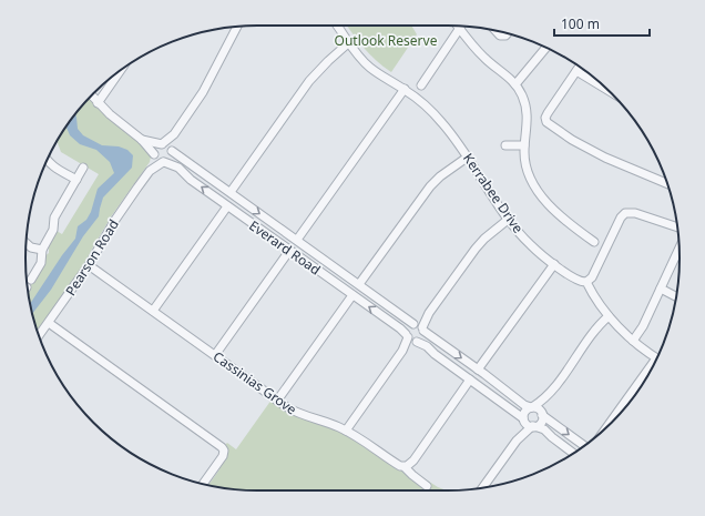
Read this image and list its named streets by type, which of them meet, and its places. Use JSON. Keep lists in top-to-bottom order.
{
  "streets": {
    "street": [
      "Kerrabee Drive",
      "Everard Road",
      "Pearson Road",
      "Cassinias Grove"
    ]
  },
  "crossings": [
    ["Everard Road", "Pearson Road"],
    ["Pearson Road", "Cassinias Grove"]
  ],
  "parks": ["Outlook Reserve"],
  "scale_bar": "100 m"
}
